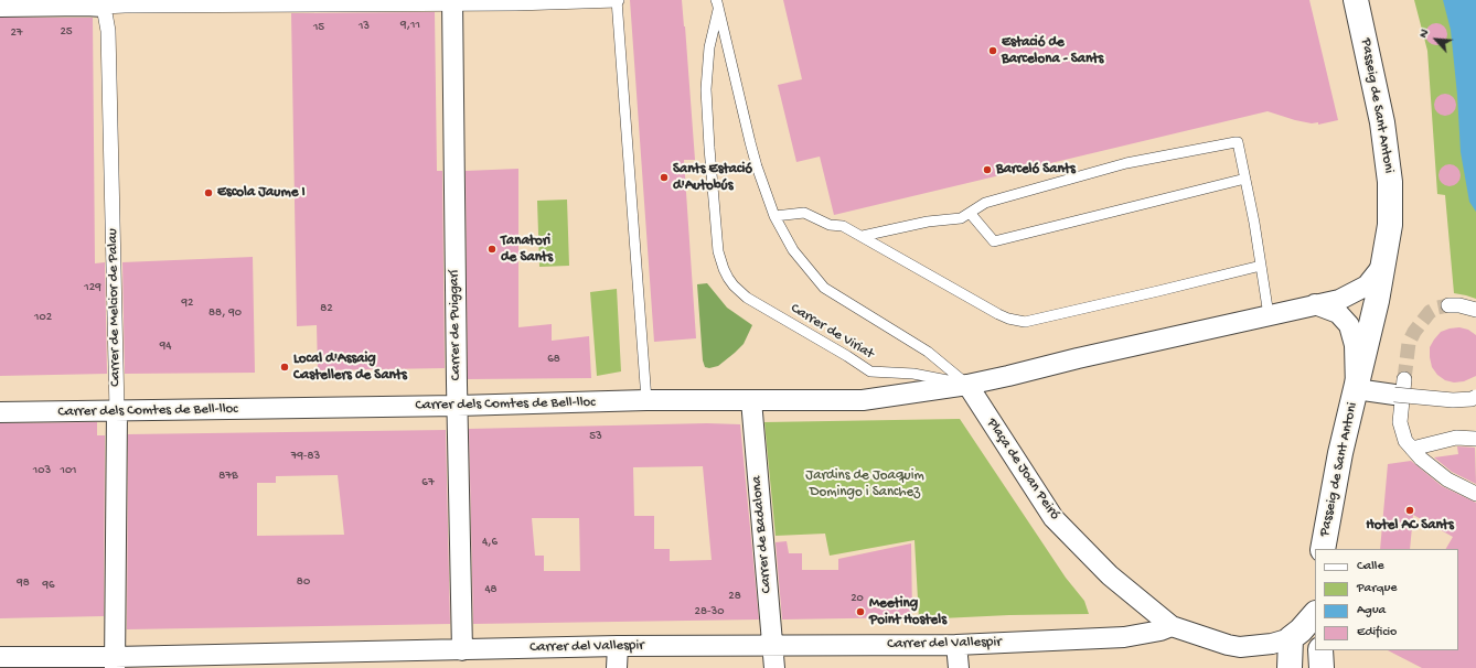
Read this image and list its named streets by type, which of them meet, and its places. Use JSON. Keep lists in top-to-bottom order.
{
  "streets": {
    "street": [
      "Passeig de Sant Antoni",
      "Carrer de Melcior de Palau",
      "Carrer de Puiggarí",
      "Carrer dels Comtes de Bell-lloc",
      "Plaça de Joan Peiró",
      "Carrer de Badalona",
      "Carrer del Vallespir"
    ],
    "lane": ["Carrer de Viriat"]
  },
  "crossings": [
    ["Passeig de Sant Antoni", "Carrer dels Comtes de Bell-lloc"],
    ["Carrer de Melcior de Palau", "Carrer dels Comtes de Bell-lloc"],
    ["Carrer de Melcior de Palau", "Carrer del Vallespir"],
    ["Carrer de Puiggarí", "Carrer dels Comtes de Bell-lloc"],
    ["Carrer de Puiggarí", "Carrer del Vallespir"],
    ["Carrer de Viriat", "Carrer dels Comtes de Bell-lloc"],
    ["Carrer de Viriat", "Plaça de Joan Peiró"],
    ["Carrer dels Comtes de Bell-lloc", "Plaça de Joan Peiró"],
    ["Carrer dels Comtes de Bell-lloc", "Carrer de Badalona"],
    ["Plaça de Joan Peiró", "Carrer del Vallespir"],
    ["Carrer de Badalona", "Carrer del Vallespir"]
  ],
  "parks": ["Jardins de Joaquim Domingo i Sanchez"],
  "places": [
    "Estació de Barcelona - Sants",
    "Barceló Sants",
    "Sants Estació d'Autobús",
    "Escola Jaume I",
    "Tanatori de Sants",
    "Local d'Assaig Castellers de Sants",
    "Hotel AC Sants",
    "Meeting Point Hostels"
  ],
  "house_numbers": [
    "9,11",
    "13",
    "15",
    "25",
    "27",
    "129",
    "92",
    "82",
    "88, 90",
    "102",
    "94",
    "68",
    "53",
    "79-83",
    "103",
    "101",
    "87B",
    "67",
    "4,6",
    "80",
    "98",
    "96",
    "48",
    "28",
    "20",
    "28-30"
  ],
  "legend": [
    "Calle",
    "Parque",
    "Agua",
    "Edificio"
  ],
  "north": "top left"
}
